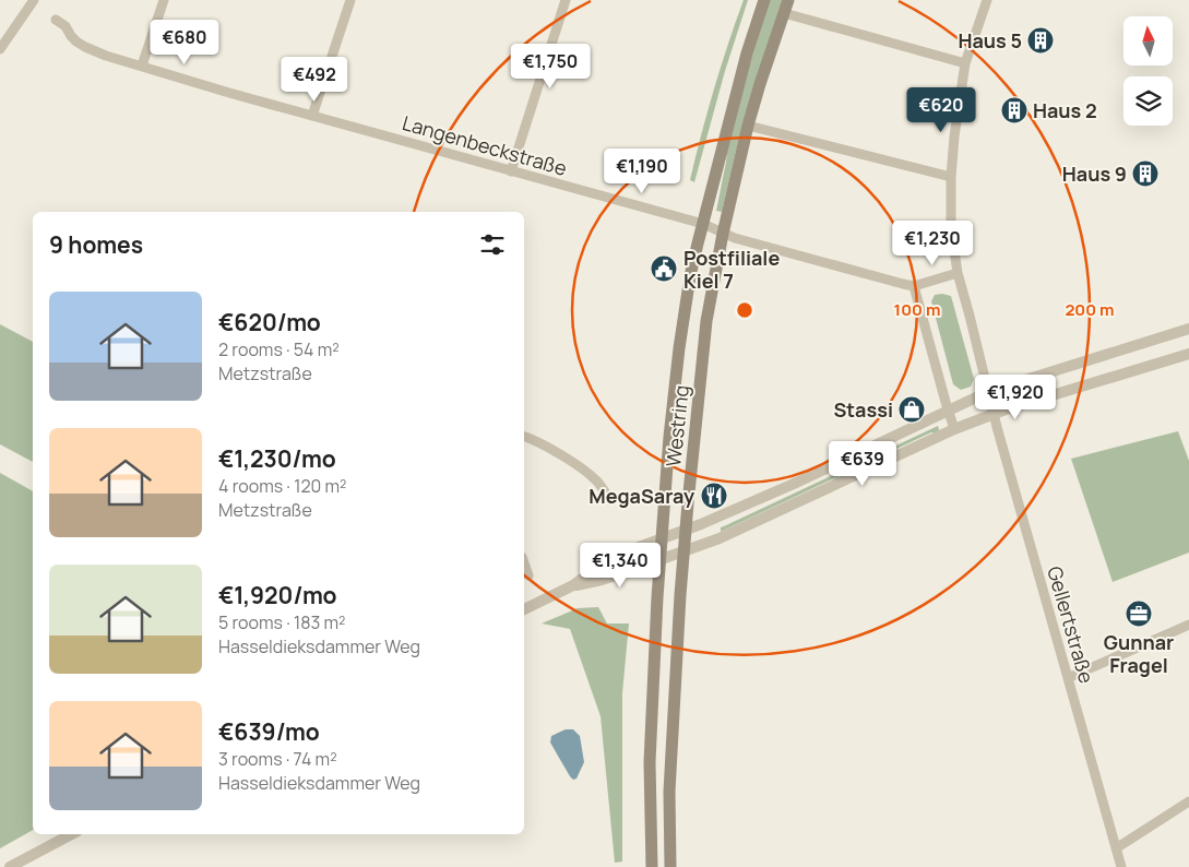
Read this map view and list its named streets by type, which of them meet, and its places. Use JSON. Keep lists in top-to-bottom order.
{
  "streets": {
    "main road": ["Westring"],
    "street": ["Langenbeckstraße", "Gellertstraße"]
  },
  "crossings": [
    ["Langenbeckstraße", "Westring"]
  ],
  "places": {
    "building": ["Haus 5", "Haus 2", "Haus 9"],
    "public building": ["Postfiliale Kiel 7"],
    "shop": ["Stassi"],
    "restaurant": ["MegaSaray"],
    "office": ["Gunnar Fragel"]
  },
  "north": "top",
  "page": {
    "price": [
      "€680",
      "€1,750",
      "€492",
      "€620",
      "€1,190",
      "€1,230",
      "€1,920",
      "€639",
      "€1,340"
    ],
    "heading": "9 homes",
    "list": [
      {
        "name": "€620/mo",
        "note": "2 rooms · 54 m² · Metzstraße"
      },
      {
        "name": "€1,230/mo",
        "note": "4 rooms · 120 m² · Metzstraße"
      },
      {
        "name": "€1,920/mo",
        "note": "5 rooms · 183 m² · Hasseldieksdammer Weg"
      },
      {
        "name": "€639/mo",
        "note": "3 rooms · 74 m² · Hasseldieksdammer Weg"
      }
    ]
  },
  "rings": ["100 m", "200 m"]
}
